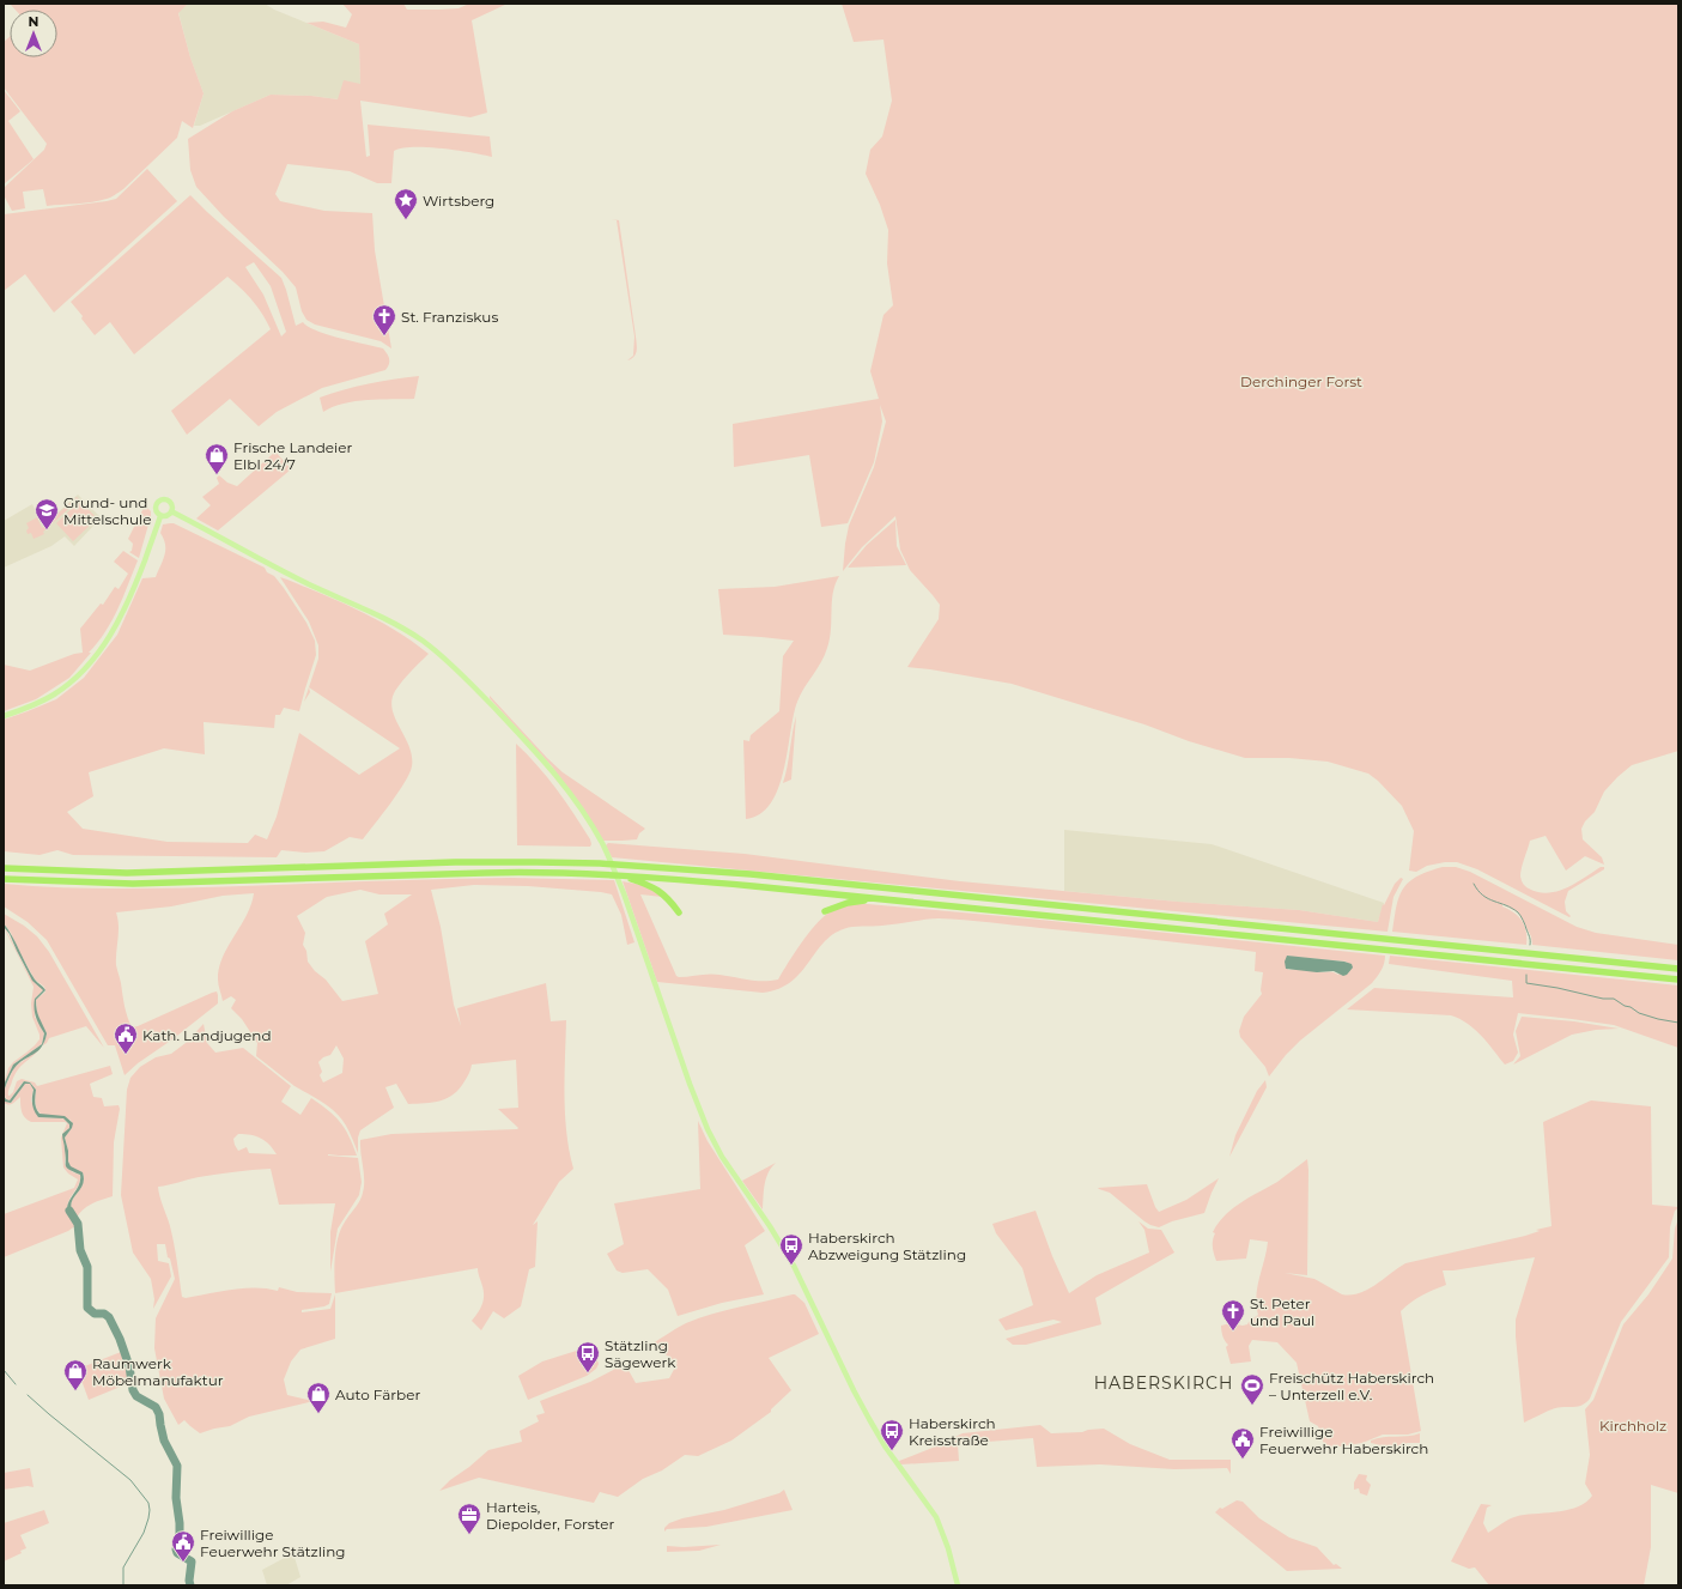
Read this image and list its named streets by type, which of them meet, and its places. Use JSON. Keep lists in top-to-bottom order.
{
  "districts": ["HABERSKIRCH"],
  "parks": ["Derchinger Forst", "Kirchholz"],
  "places": {
    "place": ["Wirtsberg"],
    "church": ["St. Franziskus", "St. Peter und Paul"],
    "shop": ["Frische Landeier Elbl 24/7", "Raumwerk Möbelmanufaktur", "Auto Färber"],
    "school or university": ["Grund- und Mittelschule"],
    "public building": ["Kath. Landjugend", "Freiwillige Feuerwehr Haberskirch", "Freiwillige Feuerwehr Stätzling"],
    "bus stop": ["Haberskirch Abzweigung Stätzling", "Stätzling Sägewerk", "Haberskirch Kreisstraße"],
    "sports": ["Freischütz Haberskirch – Unterzell e.V."],
    "office": ["Harteis, Diepolder, Forster"]
  },
  "north": "top"
}
